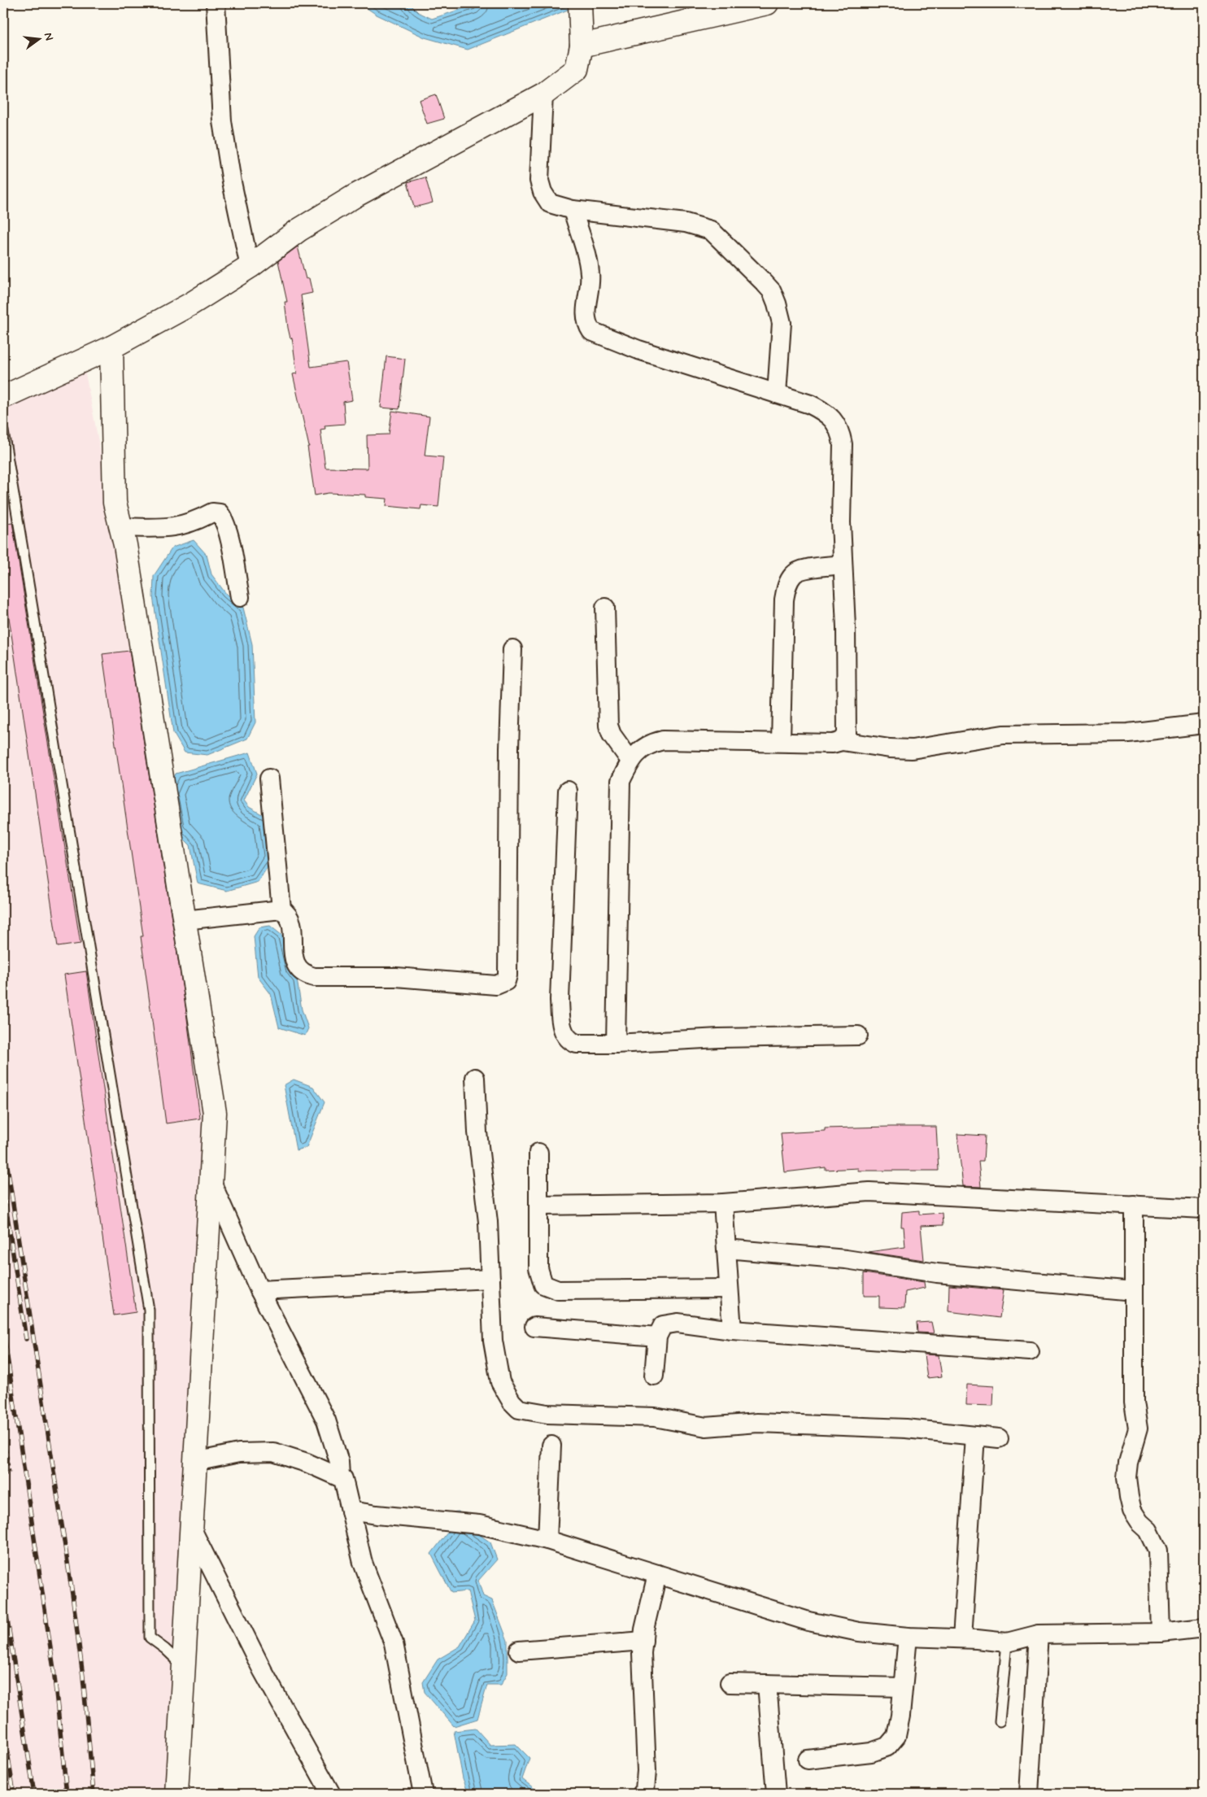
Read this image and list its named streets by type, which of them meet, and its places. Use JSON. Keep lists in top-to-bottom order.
{
  "north": "right"
}
